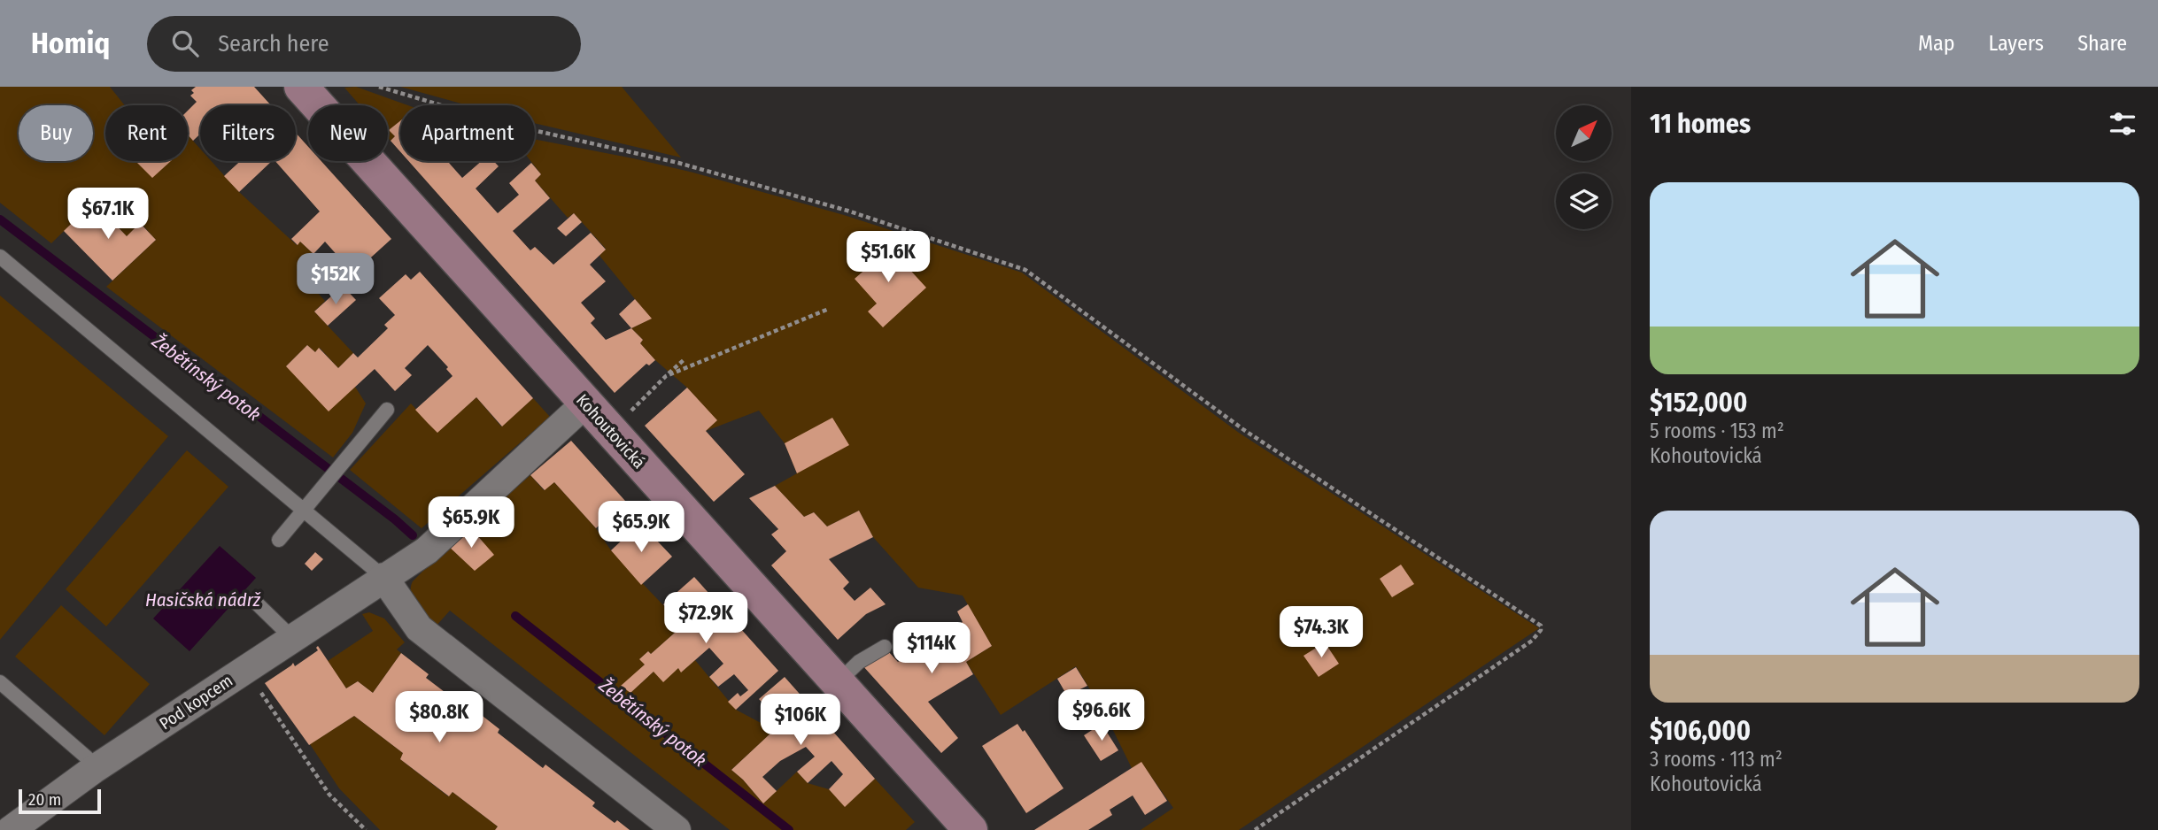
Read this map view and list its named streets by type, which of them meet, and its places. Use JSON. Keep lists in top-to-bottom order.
{
  "streets": {
    "street": ["Kohoutovická", "Pod kopcem"]
  },
  "crossings": [
    ["Kohoutovická", "Pod kopcem"]
  ],
  "water": ["Žebětínský potok", "Hasičská nádrž"],
  "scale_bar": "20 m",
  "north": "top right",
  "page": {
    "header": "Homiq",
    "search": "Search here",
    "nav": ["Map", "Layers", "Share"],
    "heading": "11 homes",
    "chip": [
      "Buy",
      "Rent",
      "Filters",
      "New",
      "Apartment"
    ],
    "list": [
      {
        "name": "$152,000",
        "note": "5 rooms · 153 m² · Kohoutovická"
      },
      {
        "name": "$106,000",
        "note": "3 rooms · 113 m² · Kohoutovická"
      }
    ],
    "price": [
      "$67.1K",
      "$51.6K",
      "$152K",
      "$65.9K",
      "$65.9K",
      "$72.9K",
      "$74.3K",
      "$114K",
      "$96.6K",
      "$80.8K",
      "$106K"
    ],
    "scale": "20 m"
  }
}
